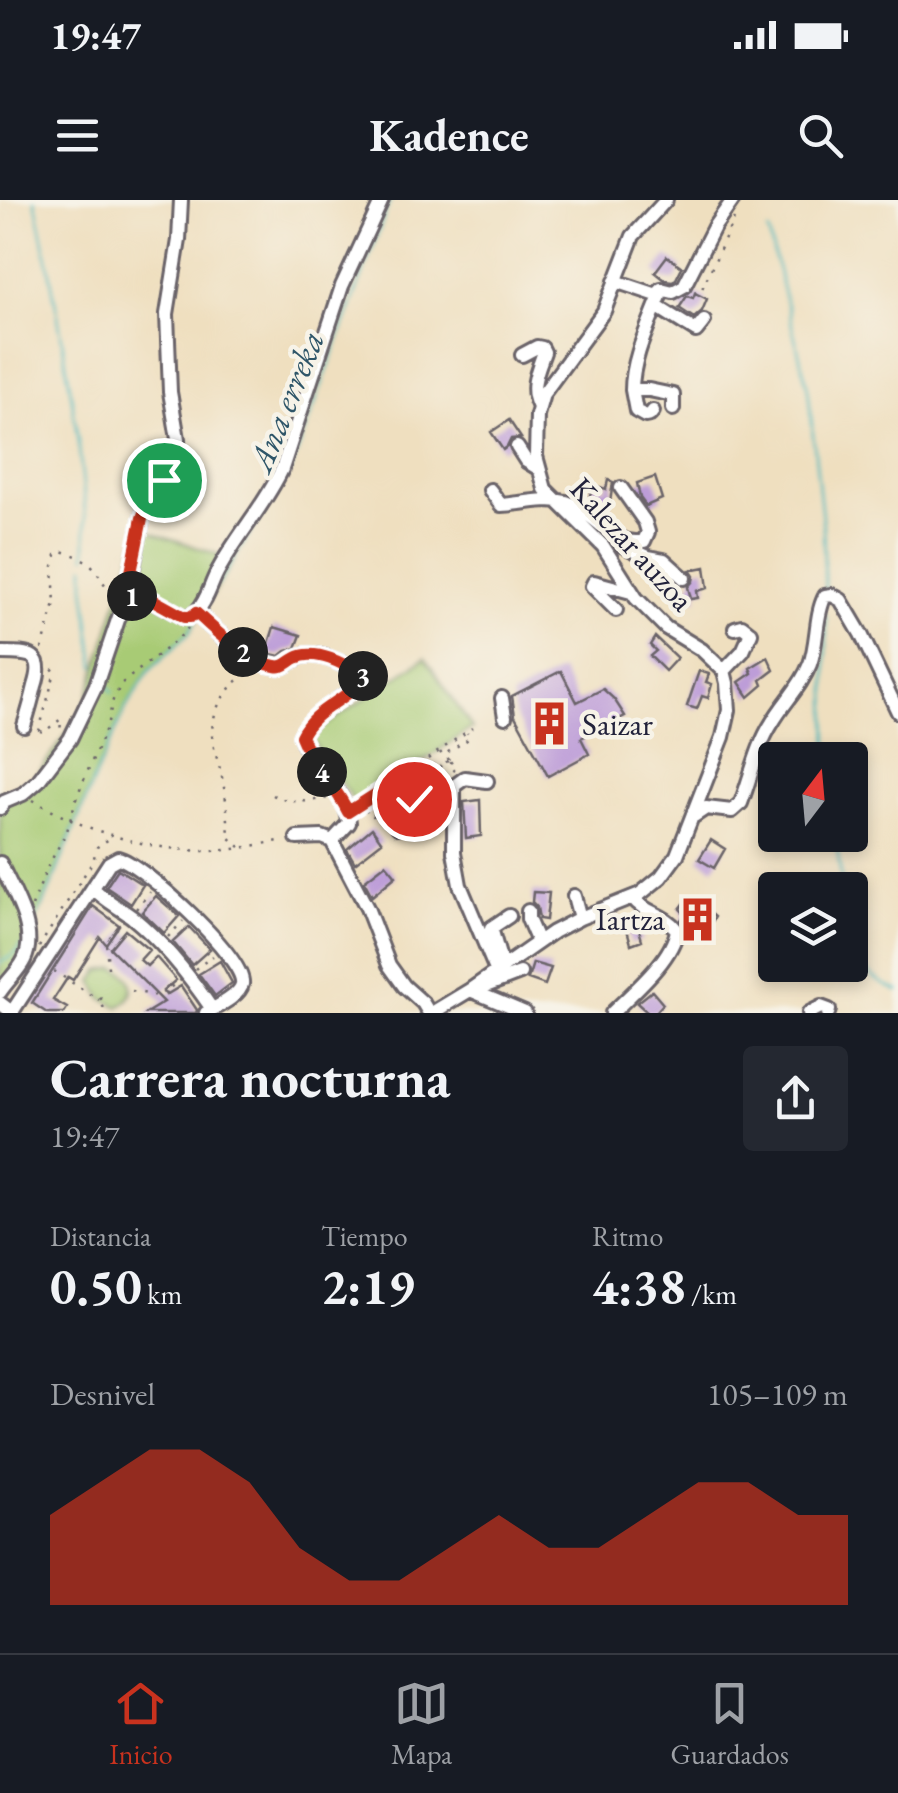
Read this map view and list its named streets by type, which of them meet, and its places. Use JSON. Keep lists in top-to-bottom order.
{
  "streets": {
    "street": ["Kalezar auzoa"]
  },
  "water": ["Ana erreka"],
  "places": {
    "building": ["Saizar", "Iartza"]
  },
  "north": "top",
  "page": {
    "status": "19:47",
    "header": "Kadence",
    "pins": [
      "1",
      "2",
      "3",
      "4"
    ],
    "heading": ["Carrera nocturna", "19:47"],
    "stats": [
      ["Distancia", "0.50 km"],
      ["Tiempo", "2:19"],
      ["Ritmo", "4:38 /km"]
    ],
    "chart": ["Desnivel", "105–109 m"],
    "tabs": ["Inicio", "Mapa", "Guardados"]
  }
}
